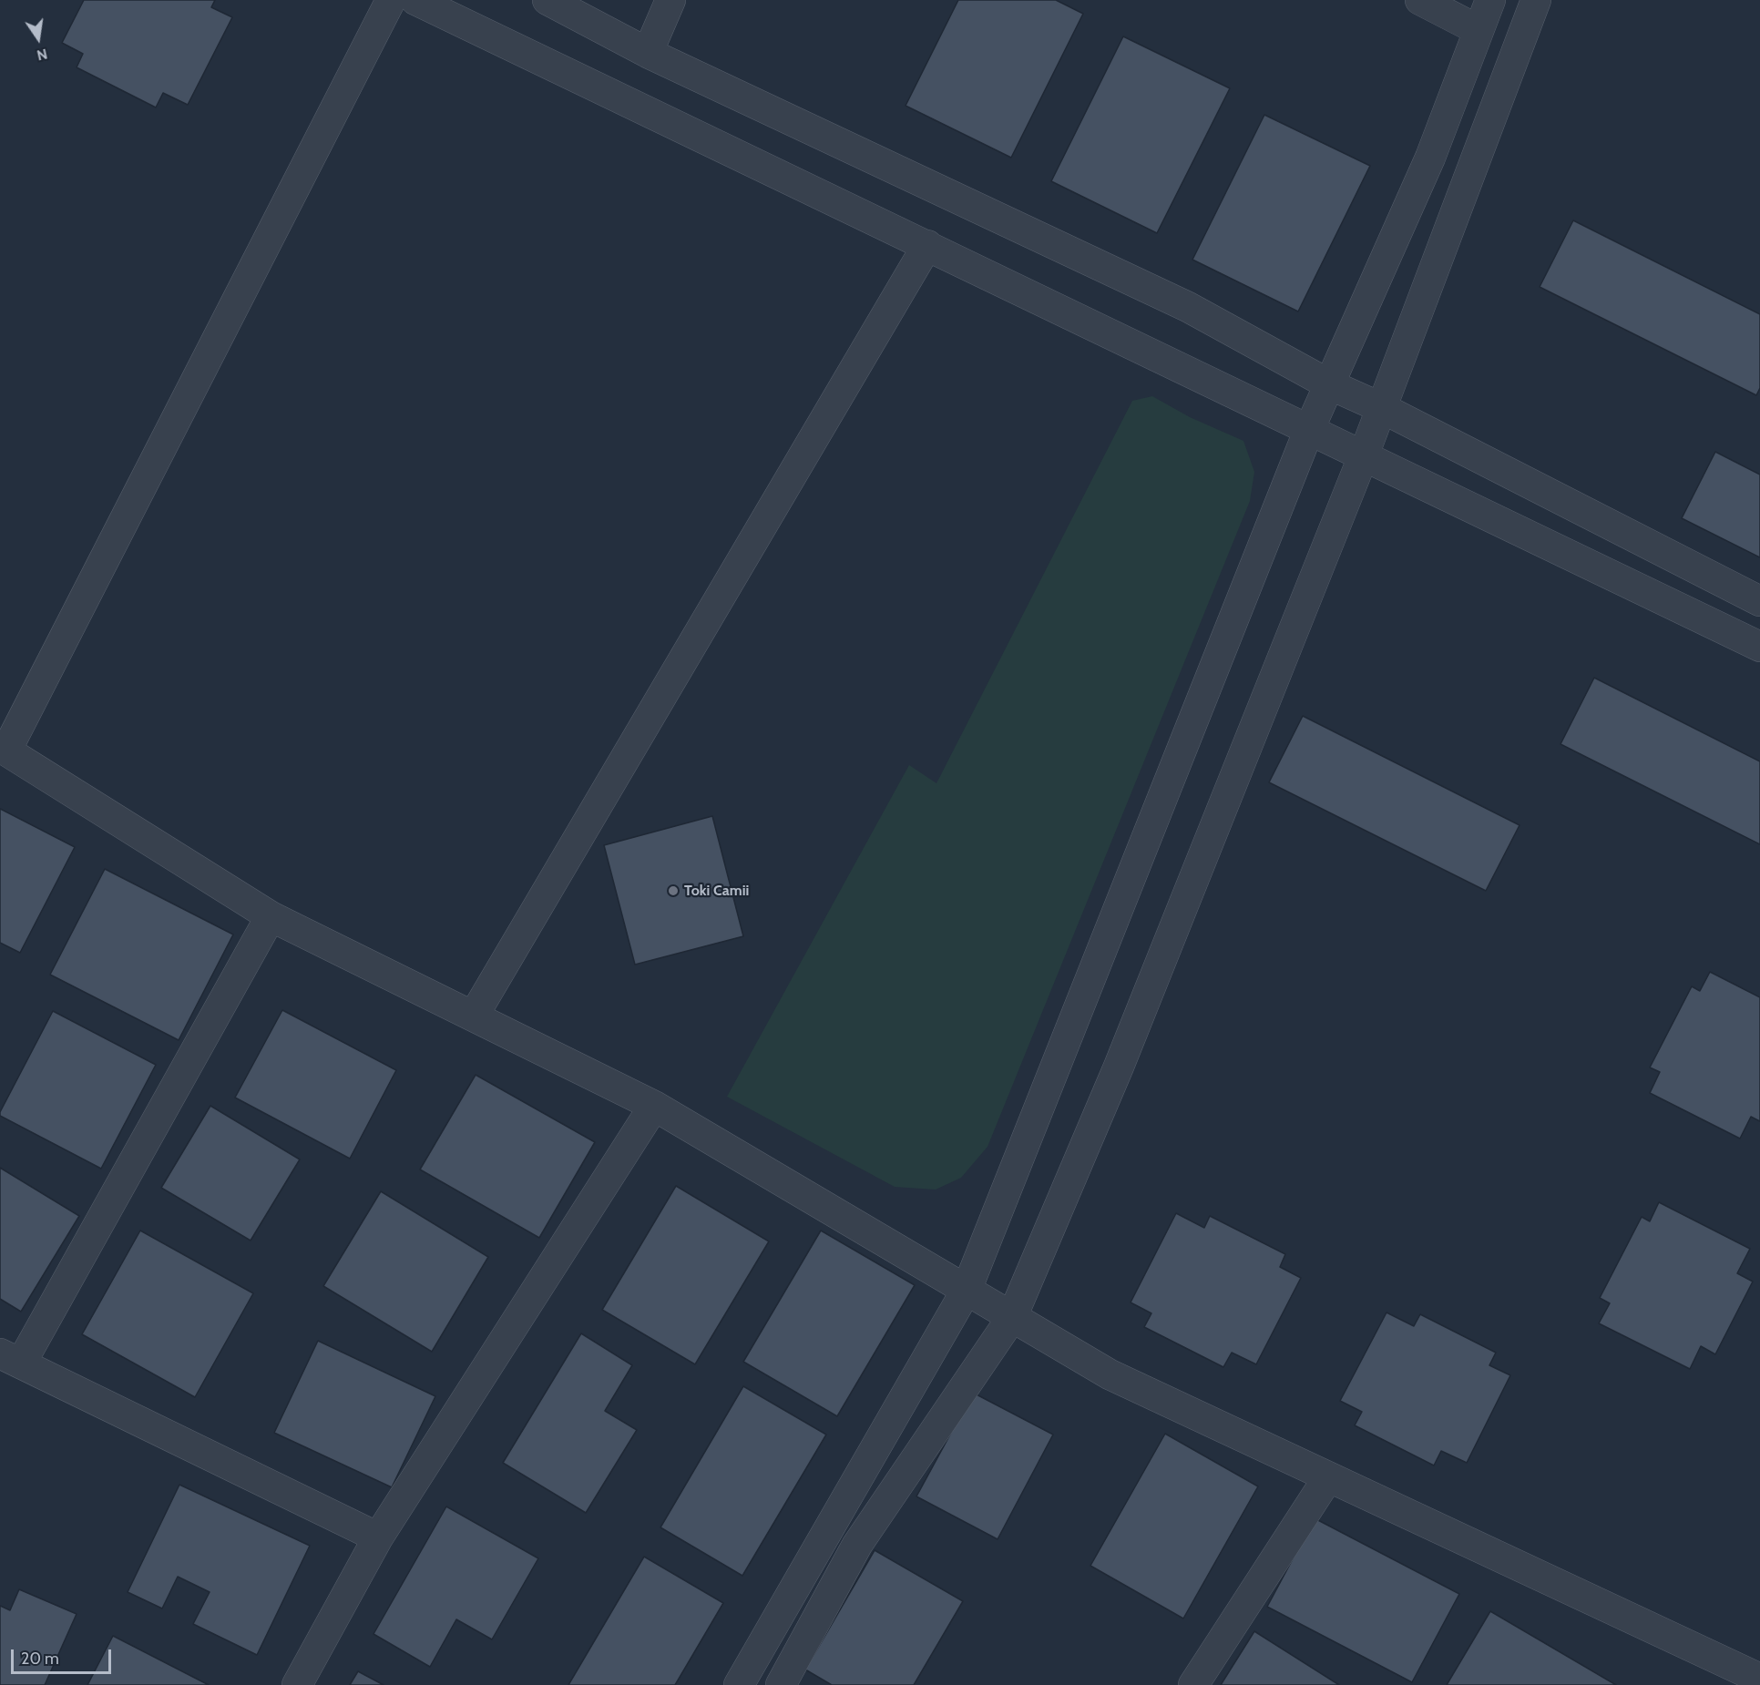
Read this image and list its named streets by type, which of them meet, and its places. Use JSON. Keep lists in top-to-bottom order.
{
  "places": ["Toki Camii"],
  "scale_bar": "20 m",
  "north": "bottom"
}
